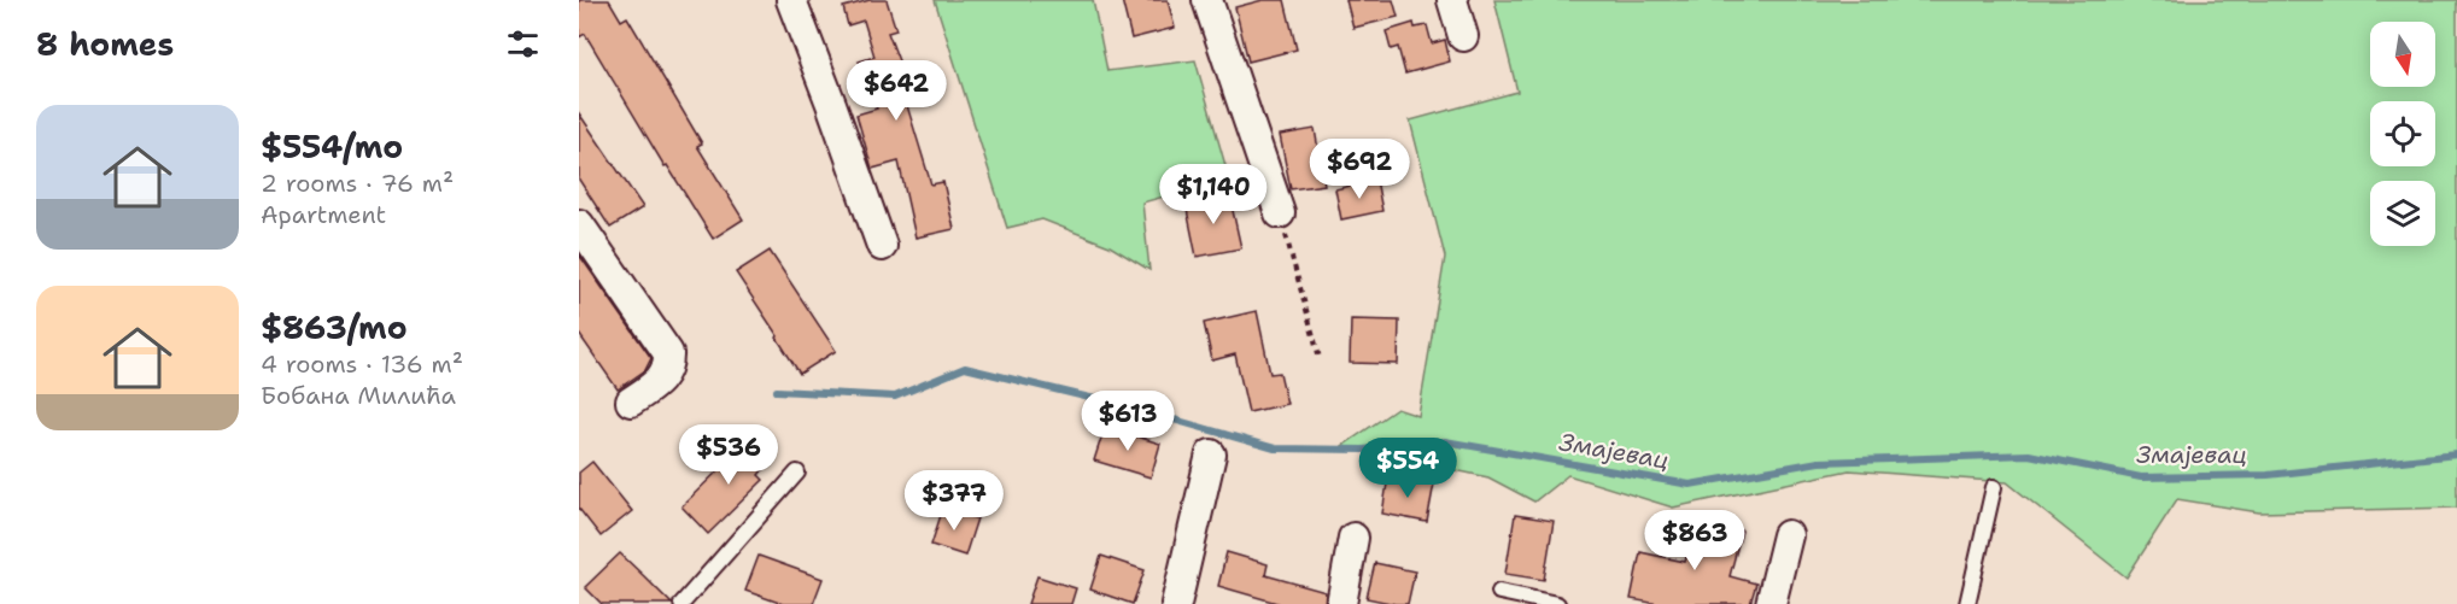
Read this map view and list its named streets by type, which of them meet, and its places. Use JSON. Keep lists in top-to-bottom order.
{
  "water": ["Змајевац"],
  "north": "bottom",
  "page": {
    "heading": "8 homes",
    "price": [
      "$642",
      "$692",
      "$1,140",
      "$613",
      "$536",
      "$554",
      "$377",
      "$863"
    ],
    "list": [
      {
        "name": "$554/mo",
        "note": "2 rooms · 76 m² · Apartment"
      },
      {
        "name": "$863/mo",
        "note": "4 rooms · 136 m² · Бобана Милића"
      }
    ]
  }
}
